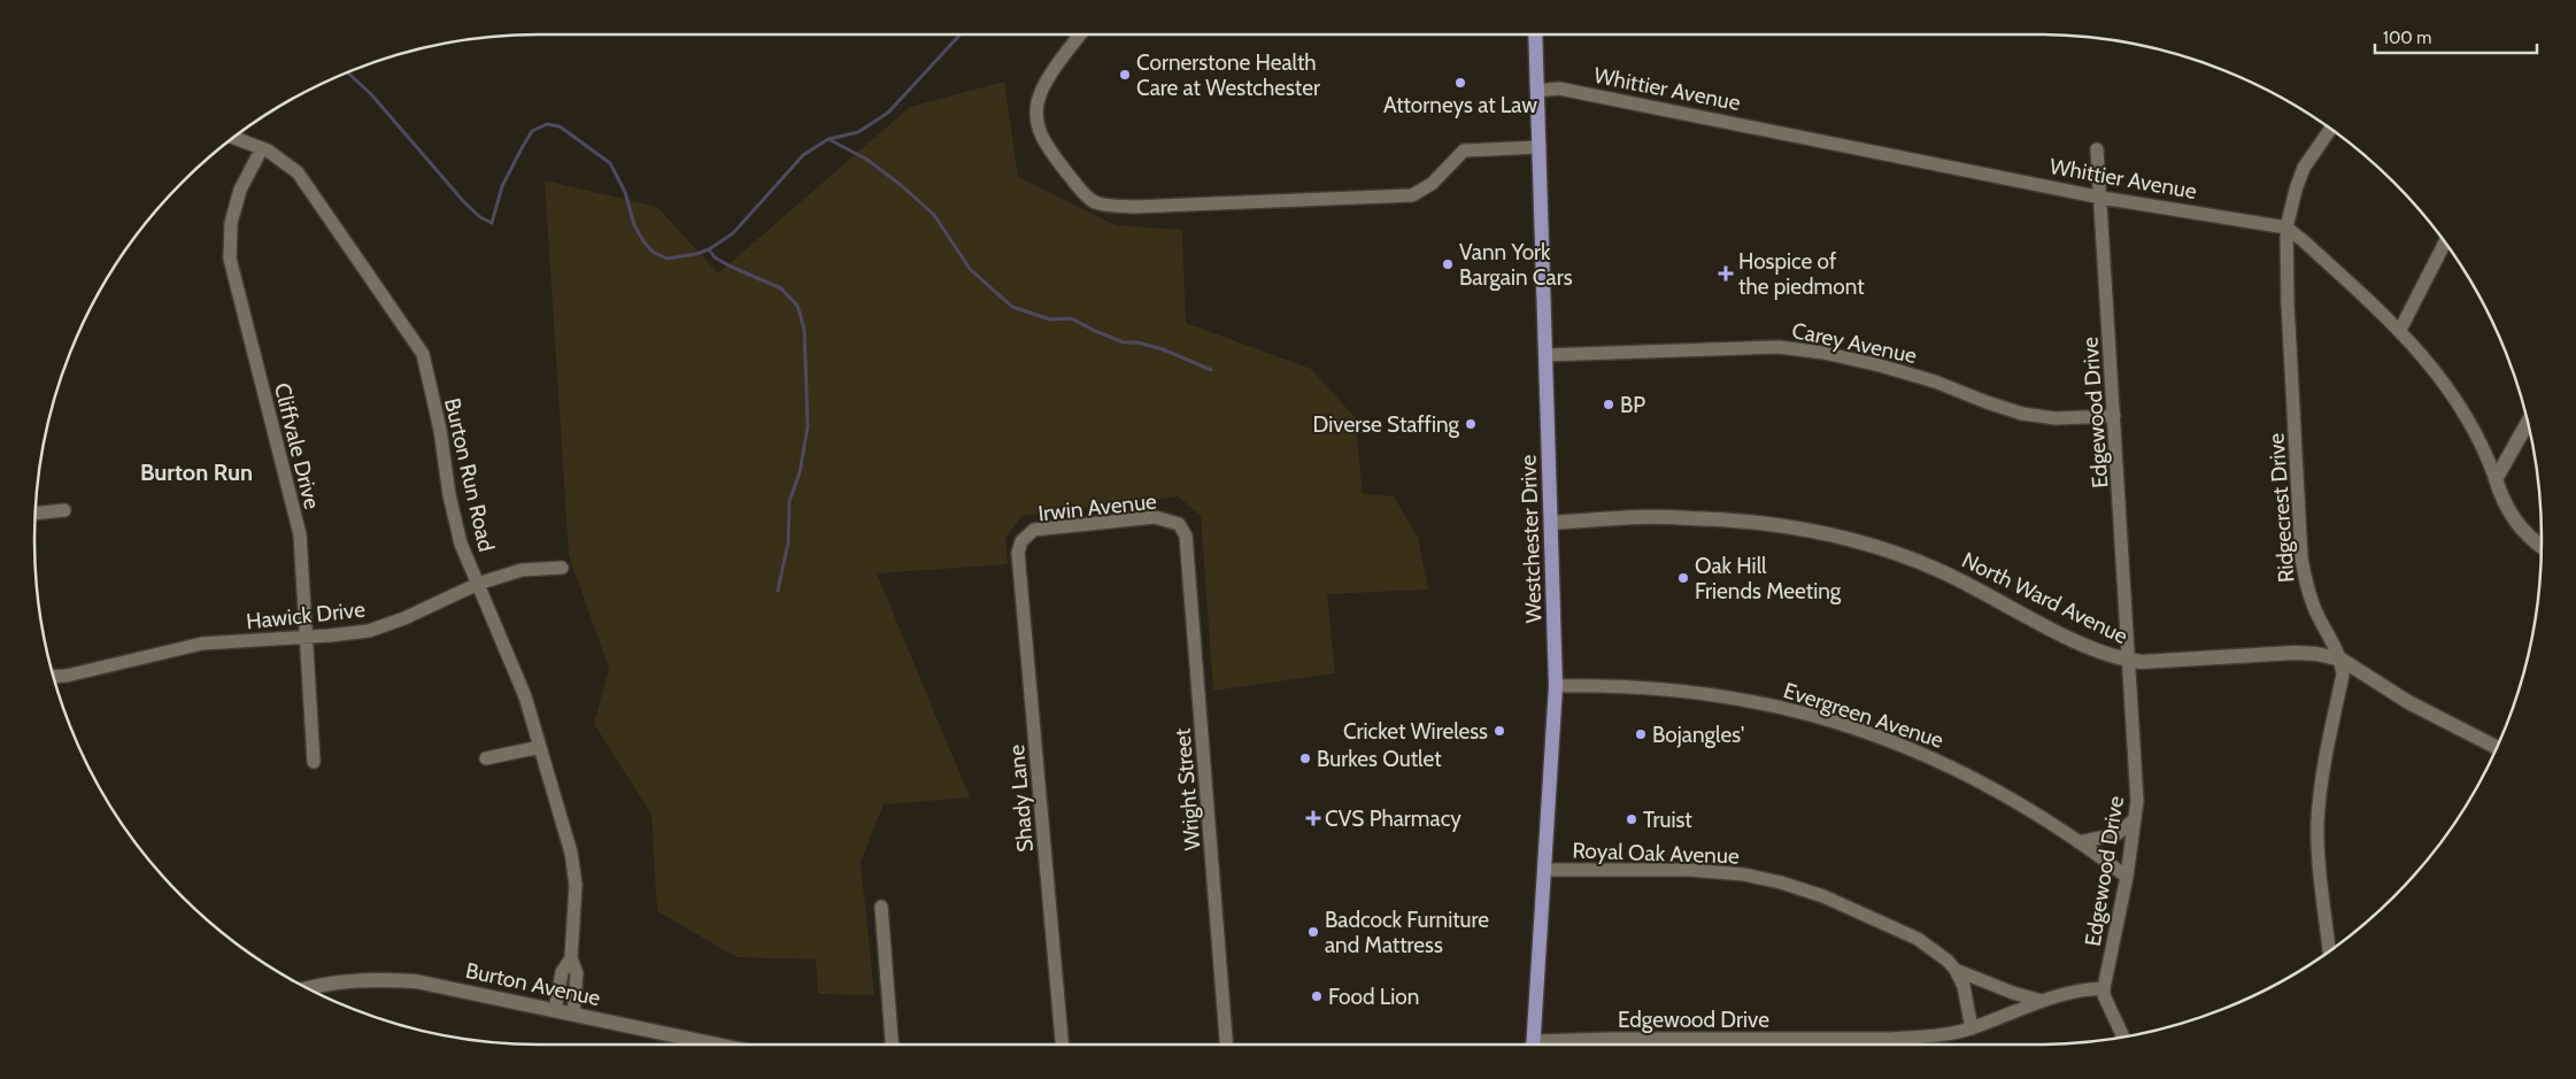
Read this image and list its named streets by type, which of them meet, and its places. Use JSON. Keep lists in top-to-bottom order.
{
  "streets": {
    "main road": ["Westchester Drive"],
    "street": [
      "Whittier Avenue",
      "Carey Avenue",
      "Edgewood Drive",
      "Cliffvale Drive",
      "Burton Run Road",
      "Irwin Avenue",
      "Ridgecrest Drive",
      "North Ward Avenue",
      "Hawick Drive",
      "Evergreen Avenue",
      "Wright Street",
      "Shady Lane",
      "Royal Oak Avenue",
      "Burton Avenue"
    ]
  },
  "crossings": [
    ["Whittier Avenue", "Edgewood Drive"],
    ["Whittier Avenue", "Ridgecrest Drive"],
    ["Whittier Avenue", "Westchester Drive"],
    ["Carey Avenue", "Edgewood Drive"],
    ["Carey Avenue", "Westchester Drive"],
    ["Edgewood Drive", "North Ward Avenue"],
    ["Edgewood Drive", "Evergreen Avenue"],
    ["Edgewood Drive", "Royal Oak Avenue"],
    ["Cliffvale Drive", "Burton Run Road"],
    ["Cliffvale Drive", "Hawick Drive"],
    ["Burton Run Road", "Hawick Drive"],
    ["Burton Run Road", "Burton Avenue"],
    ["Irwin Avenue", "Wright Street"],
    ["Irwin Avenue", "Shady Lane"],
    ["Ridgecrest Drive", "North Ward Avenue"],
    ["Westchester Drive", "North Ward Avenue"],
    ["Westchester Drive", "Evergreen Avenue"],
    ["Westchester Drive", "Royal Oak Avenue"]
  ],
  "districts": ["Burton Run"],
  "places": {
    "other": [
      "Cornerstone Health Care at Westchester",
      "Attorneys at Law",
      "Vann York Bargain Cars",
      "BP",
      "Diverse Staffing",
      "Oak Hill Friends Meeting",
      "Cricket Wireless",
      "Bojangles'",
      "Burkes Outlet",
      "Truist",
      "Badcock Furniture and Mattress",
      "Food Lion"
    ],
    "health": ["Hospice of the piedmont", "CVS Pharmacy"]
  },
  "scale_bar": "100 m"
}
